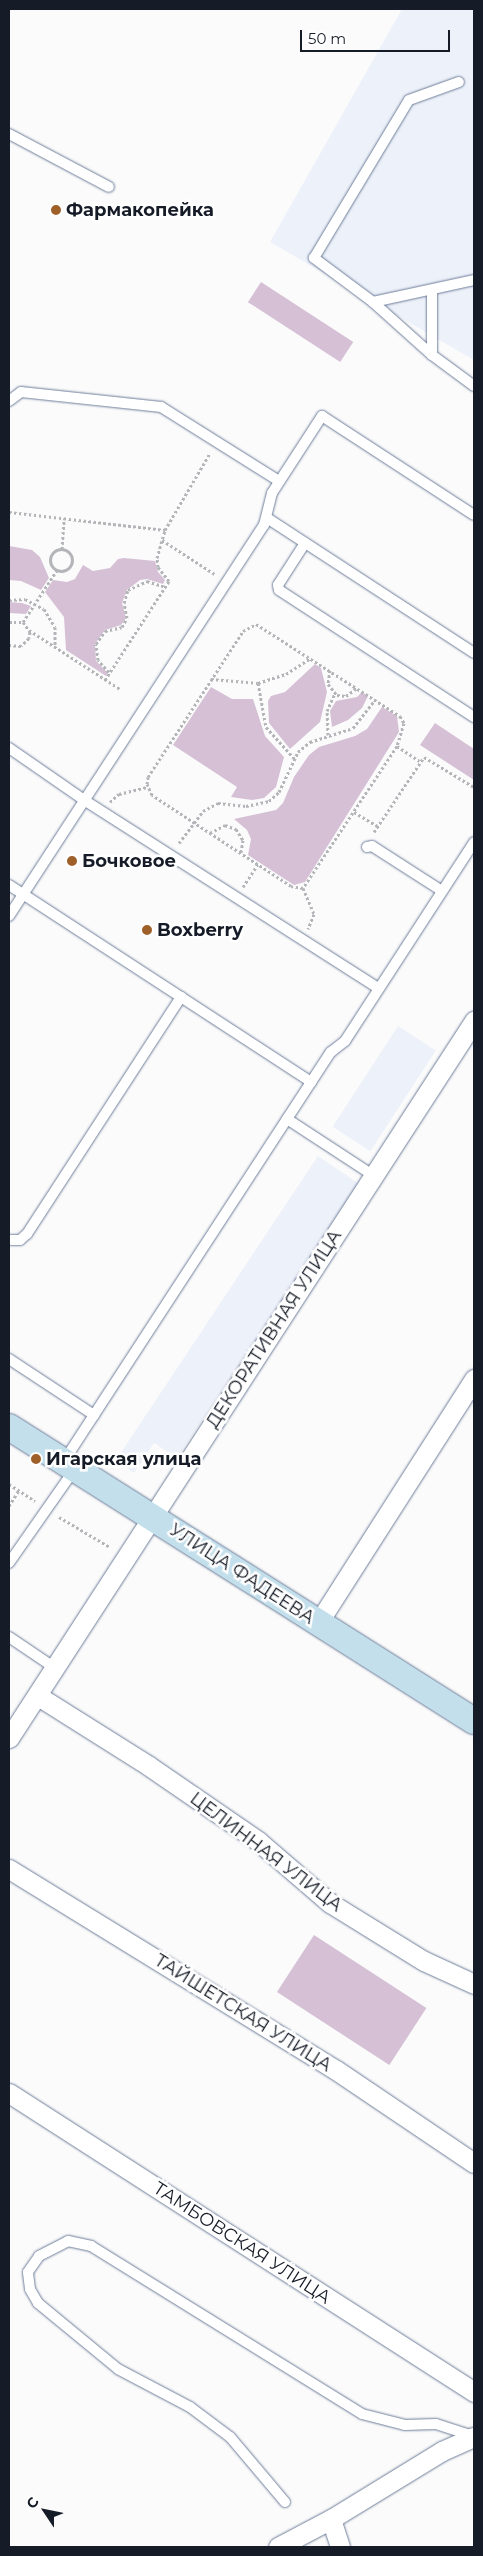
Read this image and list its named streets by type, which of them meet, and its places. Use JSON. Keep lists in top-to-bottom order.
{
  "streets": {
    "street": [
      "ДЕКОРАТИВНАЯ УЛИЦА",
      "УЛИЦА ФАДЕЕВА",
      "ЦЕЛИННАЯ УЛИЦА",
      "ТАЙШЕТСКАЯ УЛИЦА",
      "ТАМБОВСКАЯ УЛИЦА"
    ]
  },
  "crossings": [
    ["ДЕКОРАТИВНАЯ УЛИЦА", "УЛИЦА ФАДЕЕВА"],
    ["ДЕКОРАТИВНАЯ УЛИЦА", "ЦЕЛИННАЯ УЛИЦА"]
  ],
  "places": [
    "Фармакопейка",
    "Бочковое",
    "Boxberry",
    "Игарская улица"
  ],
  "scale_bar": "50 m",
  "north": "top left"
}
